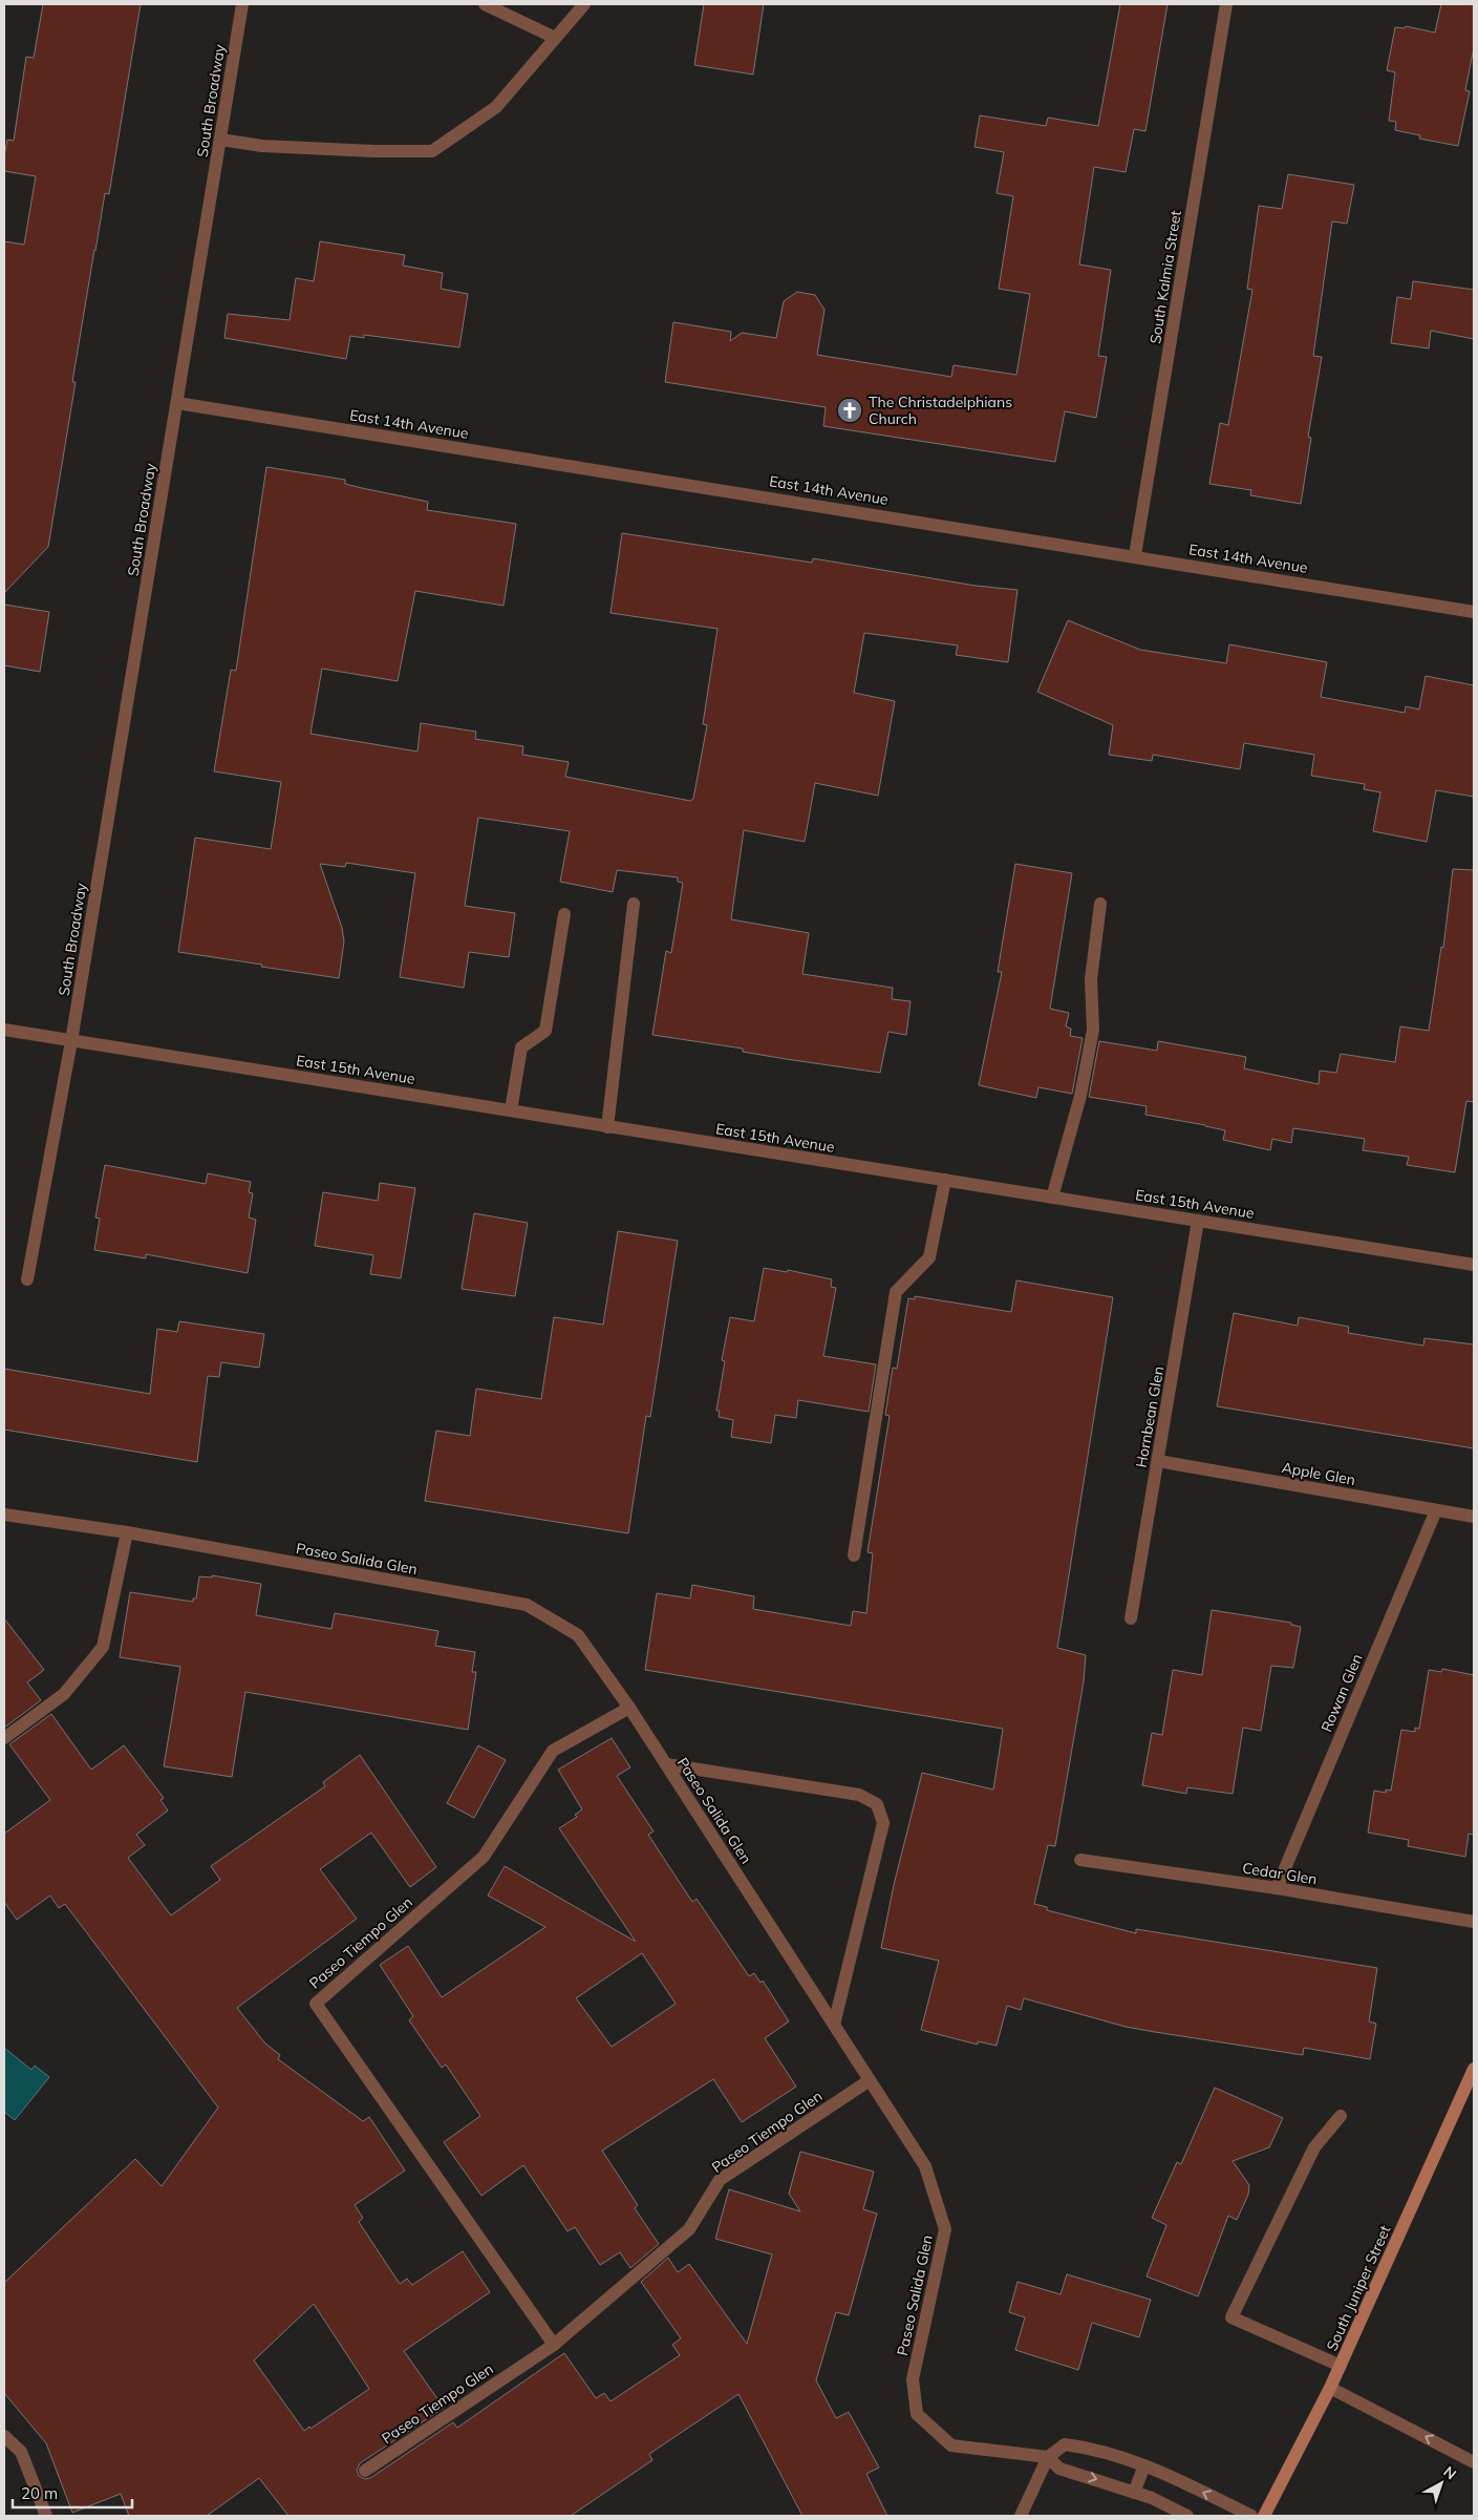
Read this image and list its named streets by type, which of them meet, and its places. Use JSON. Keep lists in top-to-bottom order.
{
  "streets": {
    "main road": ["South Juniper Street"],
    "street": [
      "South Broadway",
      "South Kalmia Street",
      "East 14th Avenue",
      "East 15th Avenue",
      "Hornbean Glen",
      "Apple Glen",
      "Paseo Salida Glen",
      "Rowan Glen",
      "Cedar Glen",
      "Paseo Tiempo Glen"
    ]
  },
  "crossings": [
    ["South Broadway", "East 14th Avenue"],
    ["South Broadway", "East 15th Avenue"],
    ["South Kalmia Street", "East 14th Avenue"],
    ["East 15th Avenue", "Hornbean Glen"],
    ["Hornbean Glen", "Apple Glen"],
    ["Apple Glen", "Rowan Glen"],
    ["Paseo Salida Glen", "Paseo Tiempo Glen"],
    ["Rowan Glen", "Cedar Glen"]
  ],
  "places": {
    "church": ["The Christadelphians Church"]
  },
  "scale_bar": "20 m",
  "north": "top right"
}
